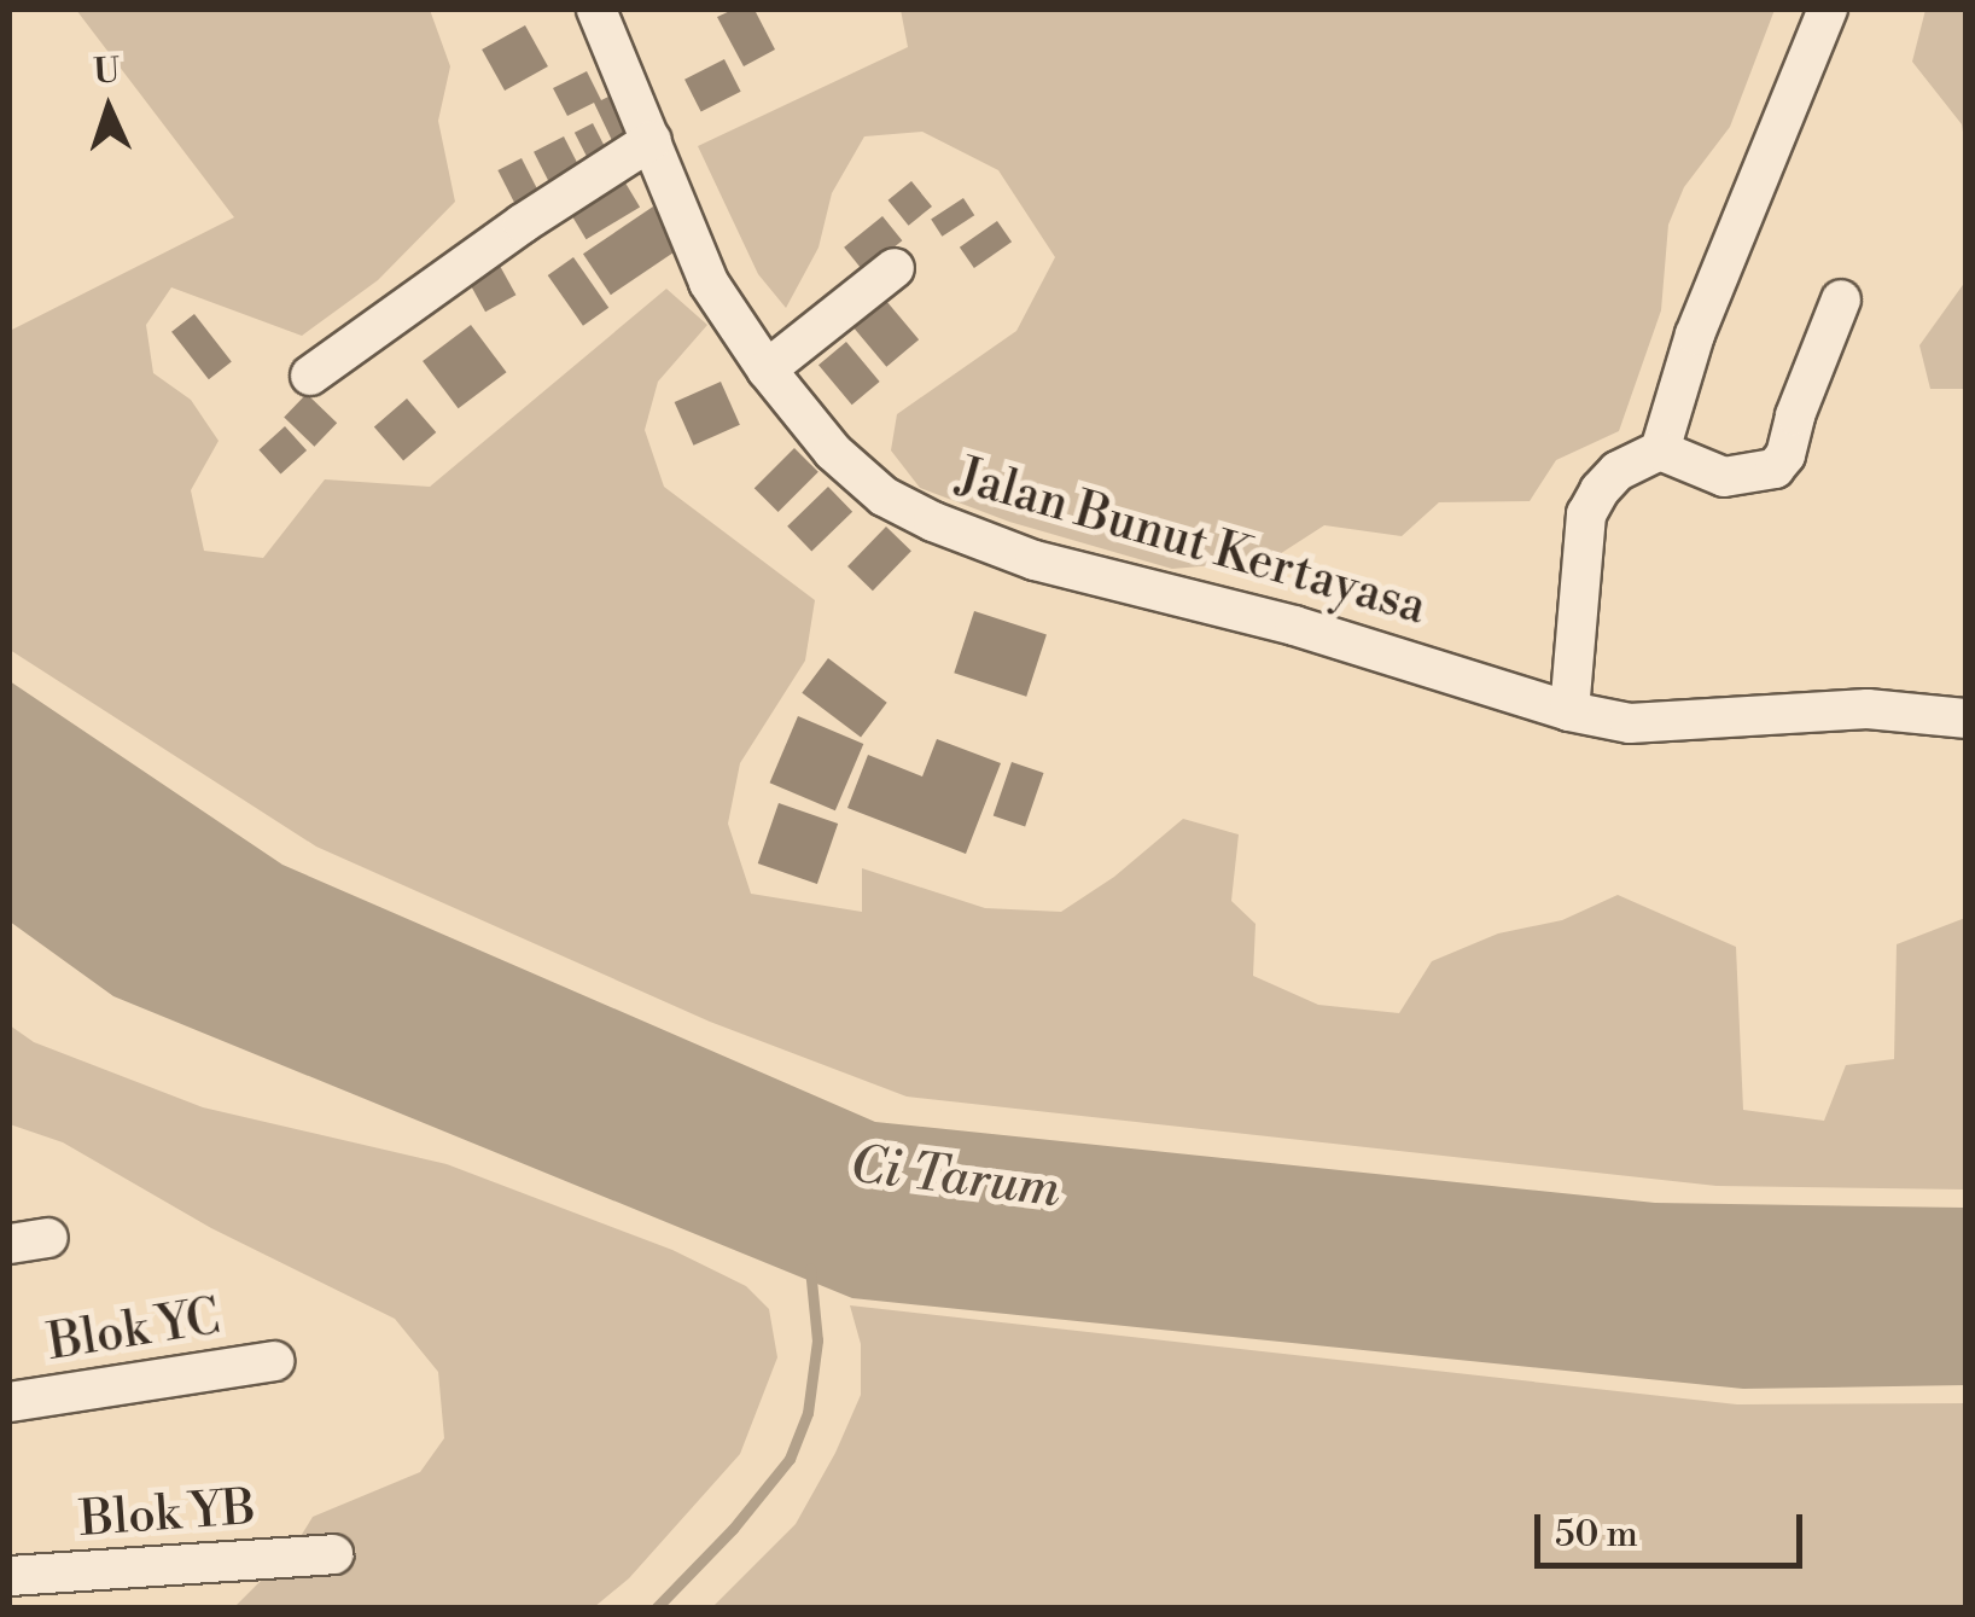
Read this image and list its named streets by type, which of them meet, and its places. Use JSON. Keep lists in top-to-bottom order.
{
  "streets": {
    "street": ["Jalan Bunut Kertayasa", "Blok YC", "Blok YB"]
  },
  "water": ["Ci Tarum"],
  "scale_bar": "50 m",
  "north": "top"
}
